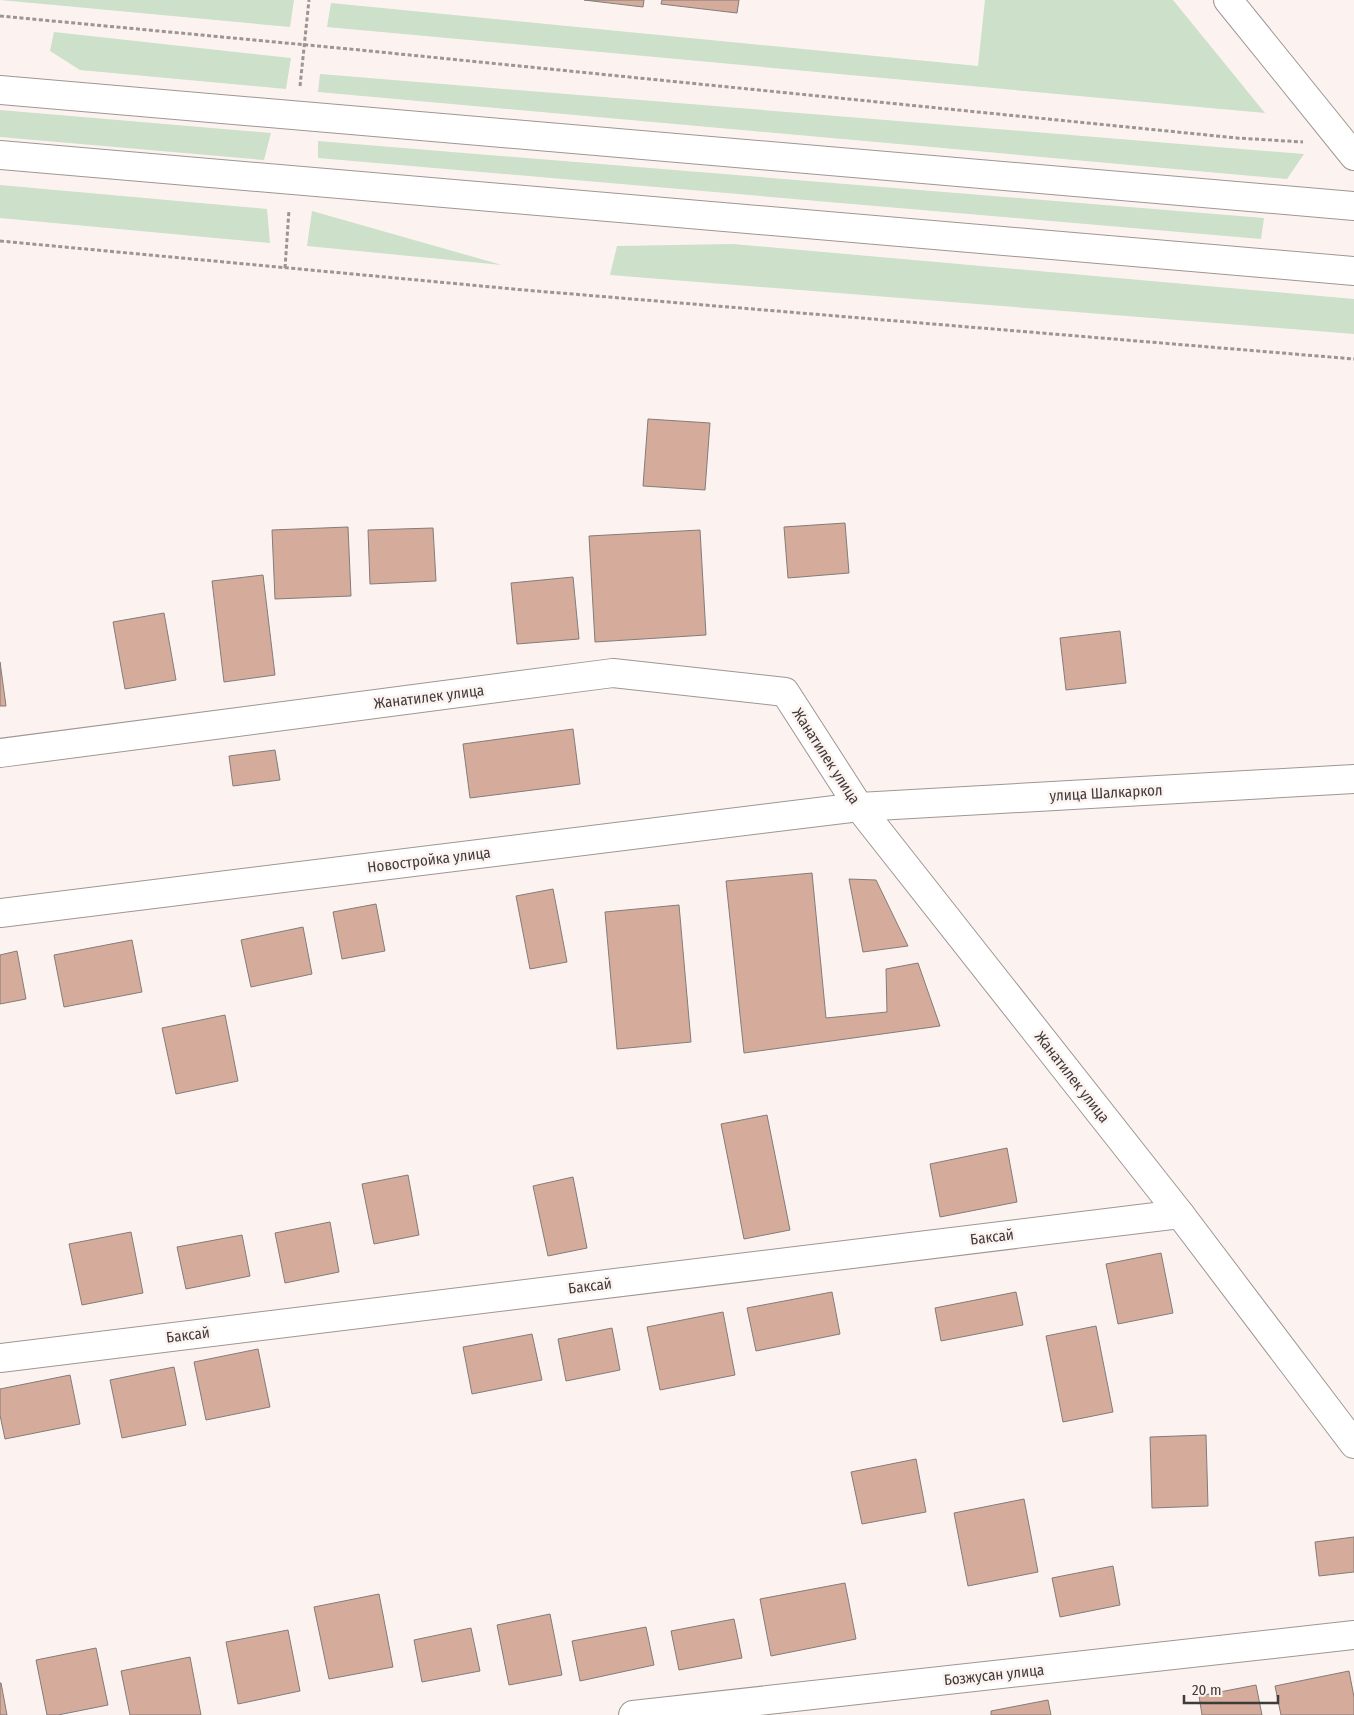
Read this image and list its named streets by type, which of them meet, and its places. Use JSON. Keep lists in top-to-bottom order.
{
  "streets": {
    "street": [
      "Жанатилек улица",
      "улица Шалкаркол",
      "Новостройка улица",
      "Баксай",
      "Бозжусан улица"
    ]
  },
  "crossings": [
    ["Жанатилек улица", "улица Шалкаркол"],
    ["Жанатилек улица", "Новостройка улица"],
    ["Жанатилек улица", "Баксай"],
    ["улица Шалкаркол", "Новостройка улица"]
  ],
  "scale_bar": "20 m"
}
